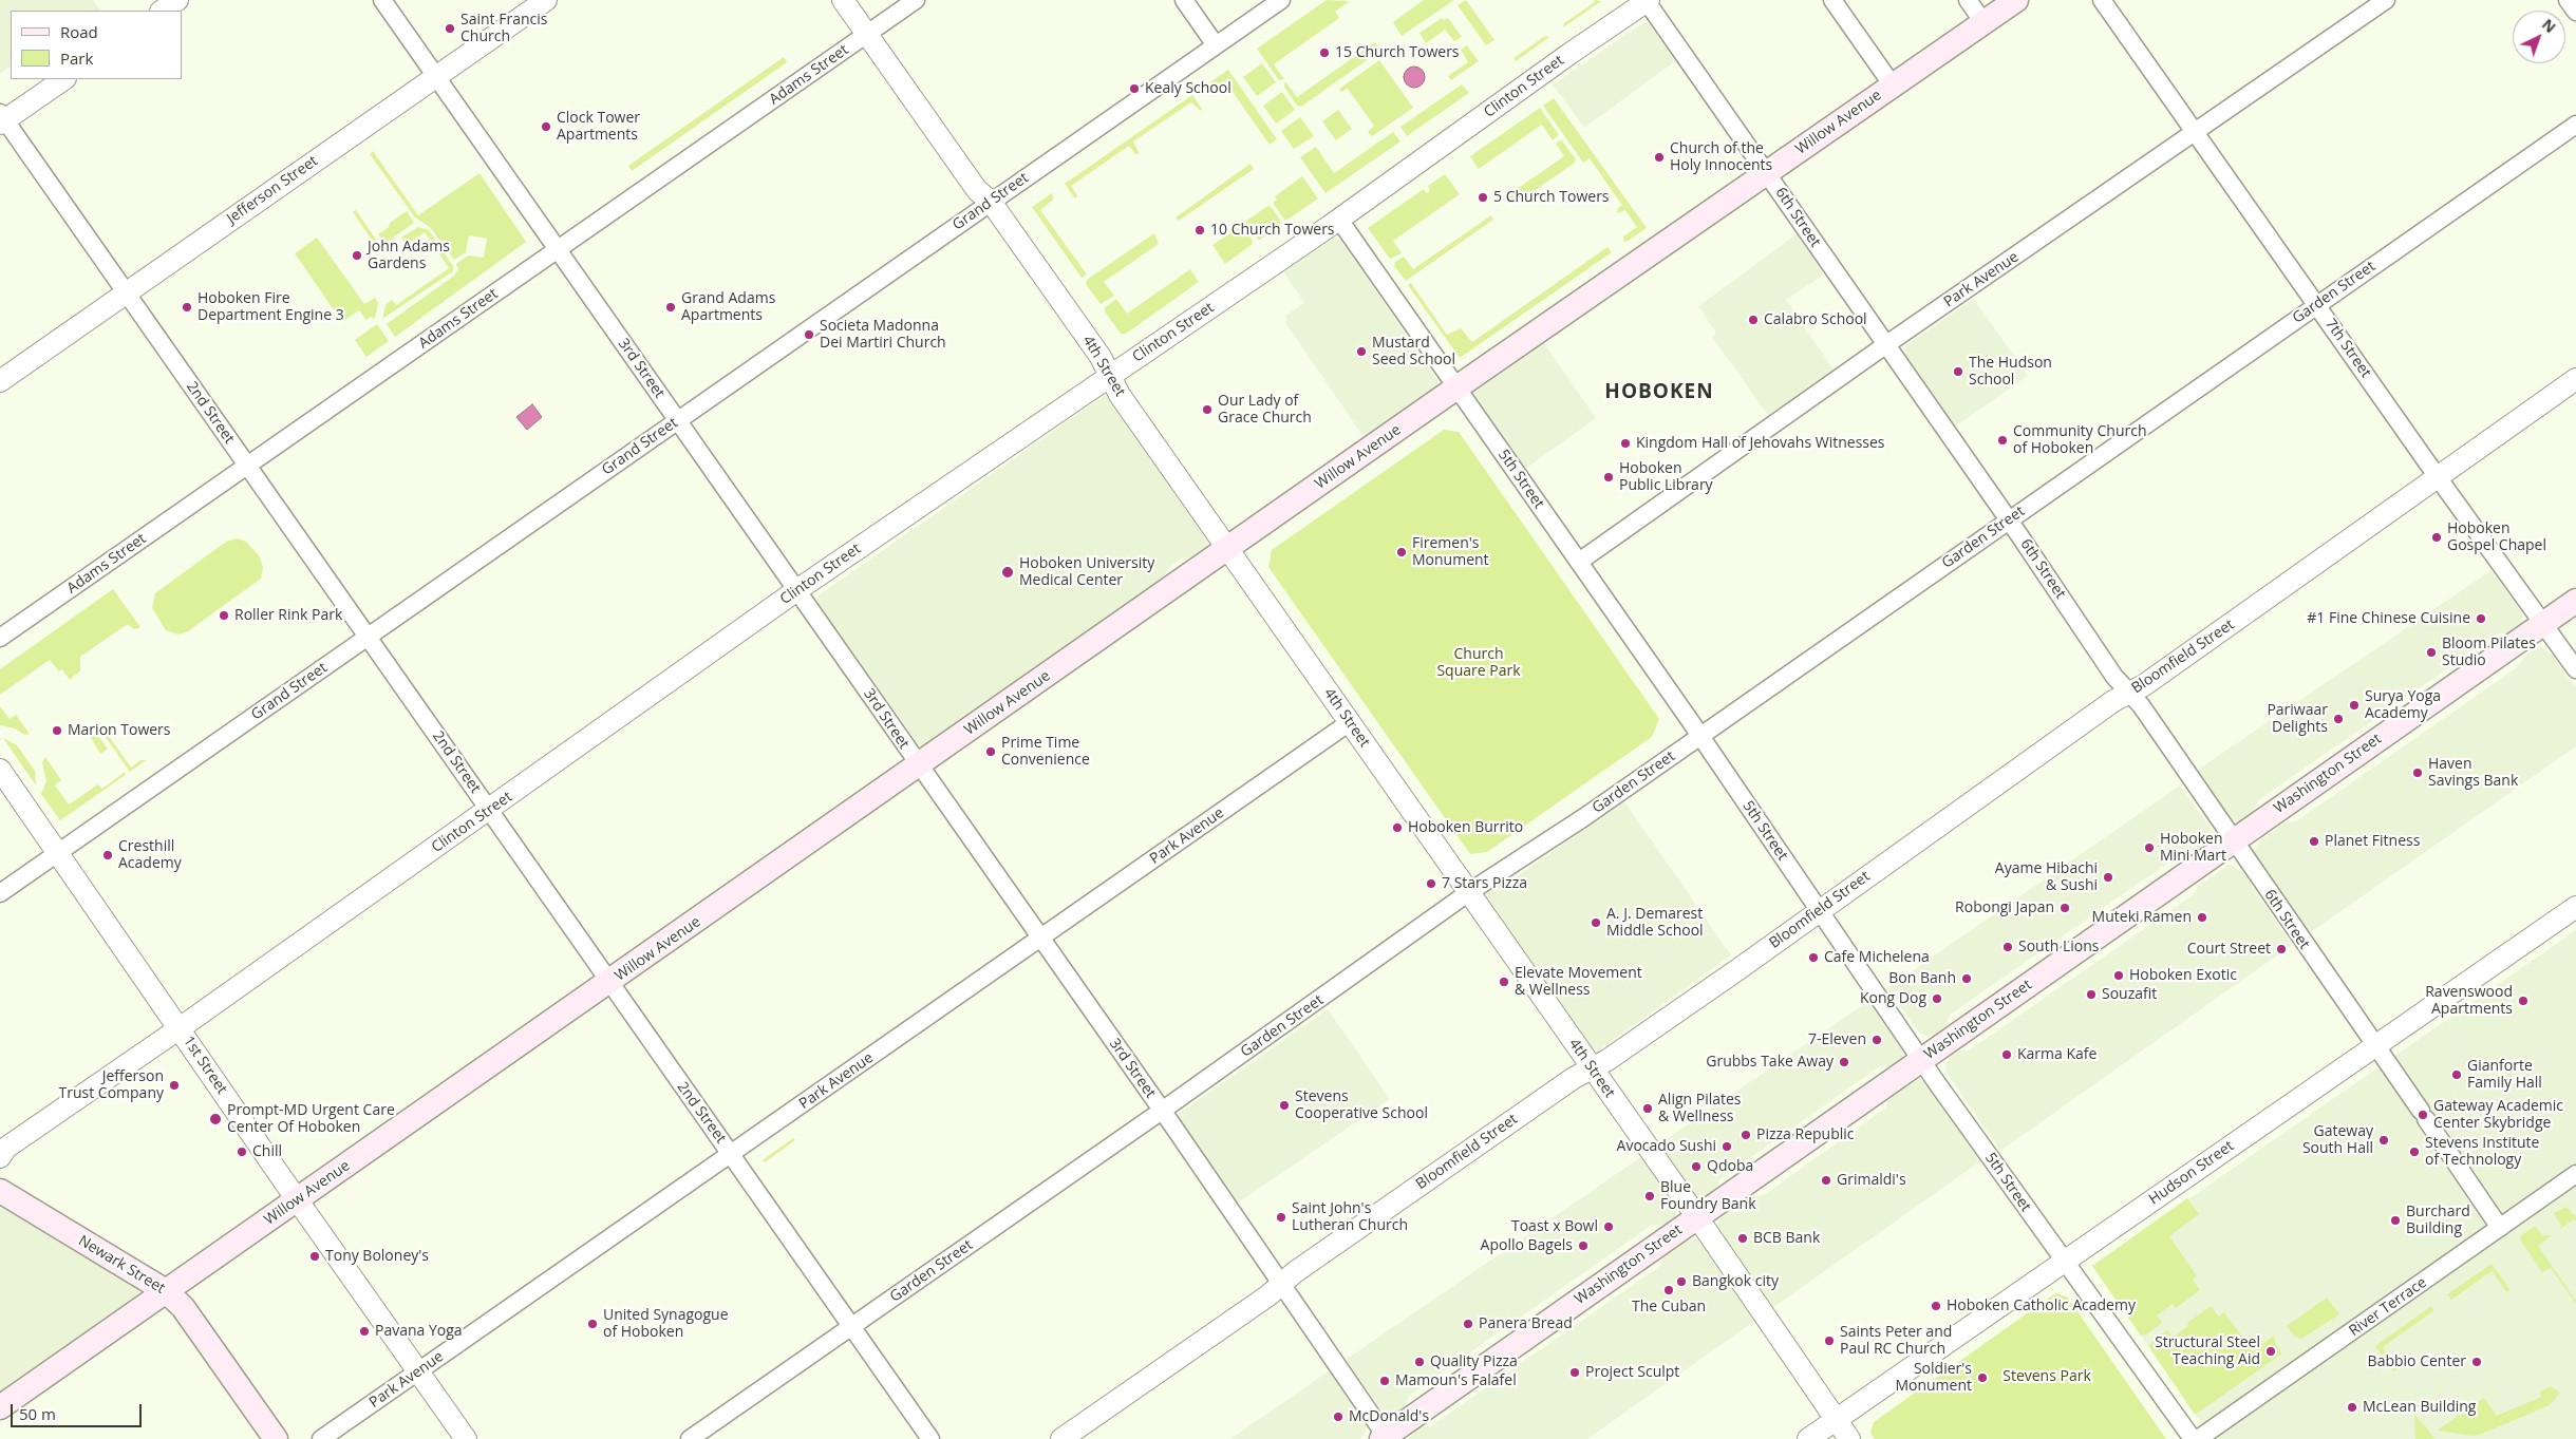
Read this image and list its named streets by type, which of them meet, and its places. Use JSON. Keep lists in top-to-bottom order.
{
  "streets": {
    "main road": ["Willow Avenue", "Washington Street", "Newark Street"],
    "street": [
      "Adams Street",
      "Clinton Street",
      "Jefferson Street",
      "Grand Street",
      "6th Street",
      "Park Avenue",
      "Garden Street",
      "7th Street",
      "4th Street",
      "3rd Street",
      "2nd Street",
      "5th Street",
      "Bloomfield Street",
      "1st Street",
      "Hudson Street",
      "River Terrace"
    ]
  },
  "crossings": [
    ["Adams Street", "4th Street"],
    ["Adams Street", "3rd Street"],
    ["Adams Street", "2nd Street"],
    ["Clinton Street", "6th Street"],
    ["Clinton Street", "4th Street"],
    ["Clinton Street", "3rd Street"],
    ["Clinton Street", "2nd Street"],
    ["Clinton Street", "5th Street"],
    ["Clinton Street", "1st Street"],
    ["Willow Avenue", "6th Street"],
    ["Willow Avenue", "4th Street"],
    ["Willow Avenue", "3rd Street"],
    ["Willow Avenue", "2nd Street"],
    ["Willow Avenue", "5th Street"],
    ["Willow Avenue", "1st Street"],
    ["Willow Avenue", "Newark Street"],
    ["Jefferson Street", "3rd Street"],
    ["Jefferson Street", "2nd Street"],
    ["Grand Street", "4th Street"],
    ["Grand Street", "3rd Street"],
    ["Grand Street", "2nd Street"],
    ["Grand Street", "1st Street"],
    ["6th Street", "Park Avenue"],
    ["6th Street", "Garden Street"],
    ["6th Street", "Bloomfield Street"],
    ["6th Street", "Washington Street"],
    ["6th Street", "Hudson Street"],
    ["6th Street", "River Terrace"],
    ["Park Avenue", "7th Street"],
    ["Park Avenue", "4th Street"],
    ["Park Avenue", "3rd Street"],
    ["Park Avenue", "2nd Street"],
    ["Park Avenue", "5th Street"],
    ["Park Avenue", "1st Street"],
    ["Garden Street", "7th Street"],
    ["Garden Street", "4th Street"],
    ["Garden Street", "3rd Street"],
    ["Garden Street", "2nd Street"],
    ["Garden Street", "5th Street"],
    ["7th Street", "Bloomfield Street"],
    ["7th Street", "Washington Street"],
    ["4th Street", "Bloomfield Street"],
    ["4th Street", "Washington Street"],
    ["4th Street", "Hudson Street"],
    ["3rd Street", "Bloomfield Street"],
    ["3rd Street", "Washington Street"],
    ["5th Street", "Bloomfield Street"],
    ["5th Street", "Washington Street"],
    ["5th Street", "Hudson Street"]
  ],
  "districts": ["HOBOKEN"],
  "parks": ["Church Square Park", "Stevens Park"],
  "places": [
    "Saint Francis Church",
    "15 Church Towers",
    "Kealy School",
    "Clock Tower Apartments",
    "Church of the Holy Innocents",
    "5 Church Towers",
    "10 Church Towers",
    "John Adams Gardens",
    "Hoboken Fire Department Engine 3",
    "Grand Adams Apartments",
    "Calabro School",
    "Societa Madonna Dei Martiri Church",
    "Mustard Seed School",
    "The Hudson School",
    "Our Lady of Grace Church",
    "Community Church of Hoboken",
    "Kingdom Hall of Jehovahs Witnesses",
    "Hoboken Public Library",
    "Hoboken Gospel Chapel",
    "Firemen's Monument",
    "Hoboken University Medical Center",
    "Roller Rink Park",
    "#1 Fine Chinese Cuisine",
    "Bloom Pilates Studio",
    "Surya Yoga Academy",
    "Pariwaar Delights",
    "Marion Towers",
    "Prime Time Convenience",
    "Haven Savings Bank",
    "Hoboken Burrito",
    "Planet Fitness",
    "Hoboken Mini Mart",
    "Cresthill Academy",
    "Ayame Hibachi & Sushi",
    "7 Stars Pizza",
    "Robongi Japan",
    "Muteki Ramen",
    "A. J. Demarest Middle School",
    "South Lions",
    "Court Street",
    "Cafe Michelena",
    "Hoboken Exotic",
    "Bon Banh",
    "Elevate Movement & Wellness",
    "Souzafit",
    "Kong Dog",
    "Ravenswood Apartments",
    "7-Eleven",
    "Karma Kafe",
    "Grubbs Take Away",
    "Gianforte Family Hall",
    "Jefferson Trust Company",
    "Stevens Cooperative School",
    "Align Pilates & Wellness",
    "Gateway Academic Center Skybridge",
    "Prompt-MD Urgent Care Center Of Hoboken",
    "Pizza Republic",
    "Gateway South Hall",
    "Avocado Sushi",
    "Chill",
    "Stevens Institute of Technology",
    "Qdoba",
    "Grimaldi's",
    "Blue Foundry Bank",
    "Saint John's Lutheran Church",
    "Burchard Building",
    "Toast x Bowl",
    "BCB Bank",
    "Apollo Bagels",
    "Tony Boloney's",
    "Bangkok city",
    "The Cuban",
    "Hoboken Catholic Academy",
    "United Synagogue of Hoboken",
    "Panera Bread",
    "Pavana Yoga",
    "Saints Peter and Paul RC Church",
    "Structural Steel Teaching Aid",
    "Quality Pizza",
    "Babbio Center",
    "Project Sculpt",
    "Soldier's Monument",
    "Mamoun's Falafel",
    "McLean Building",
    "McDonald's"
  ],
  "legend": ["Road", "Park"],
  "scale_bar": "50 m",
  "north": "top right"
}
